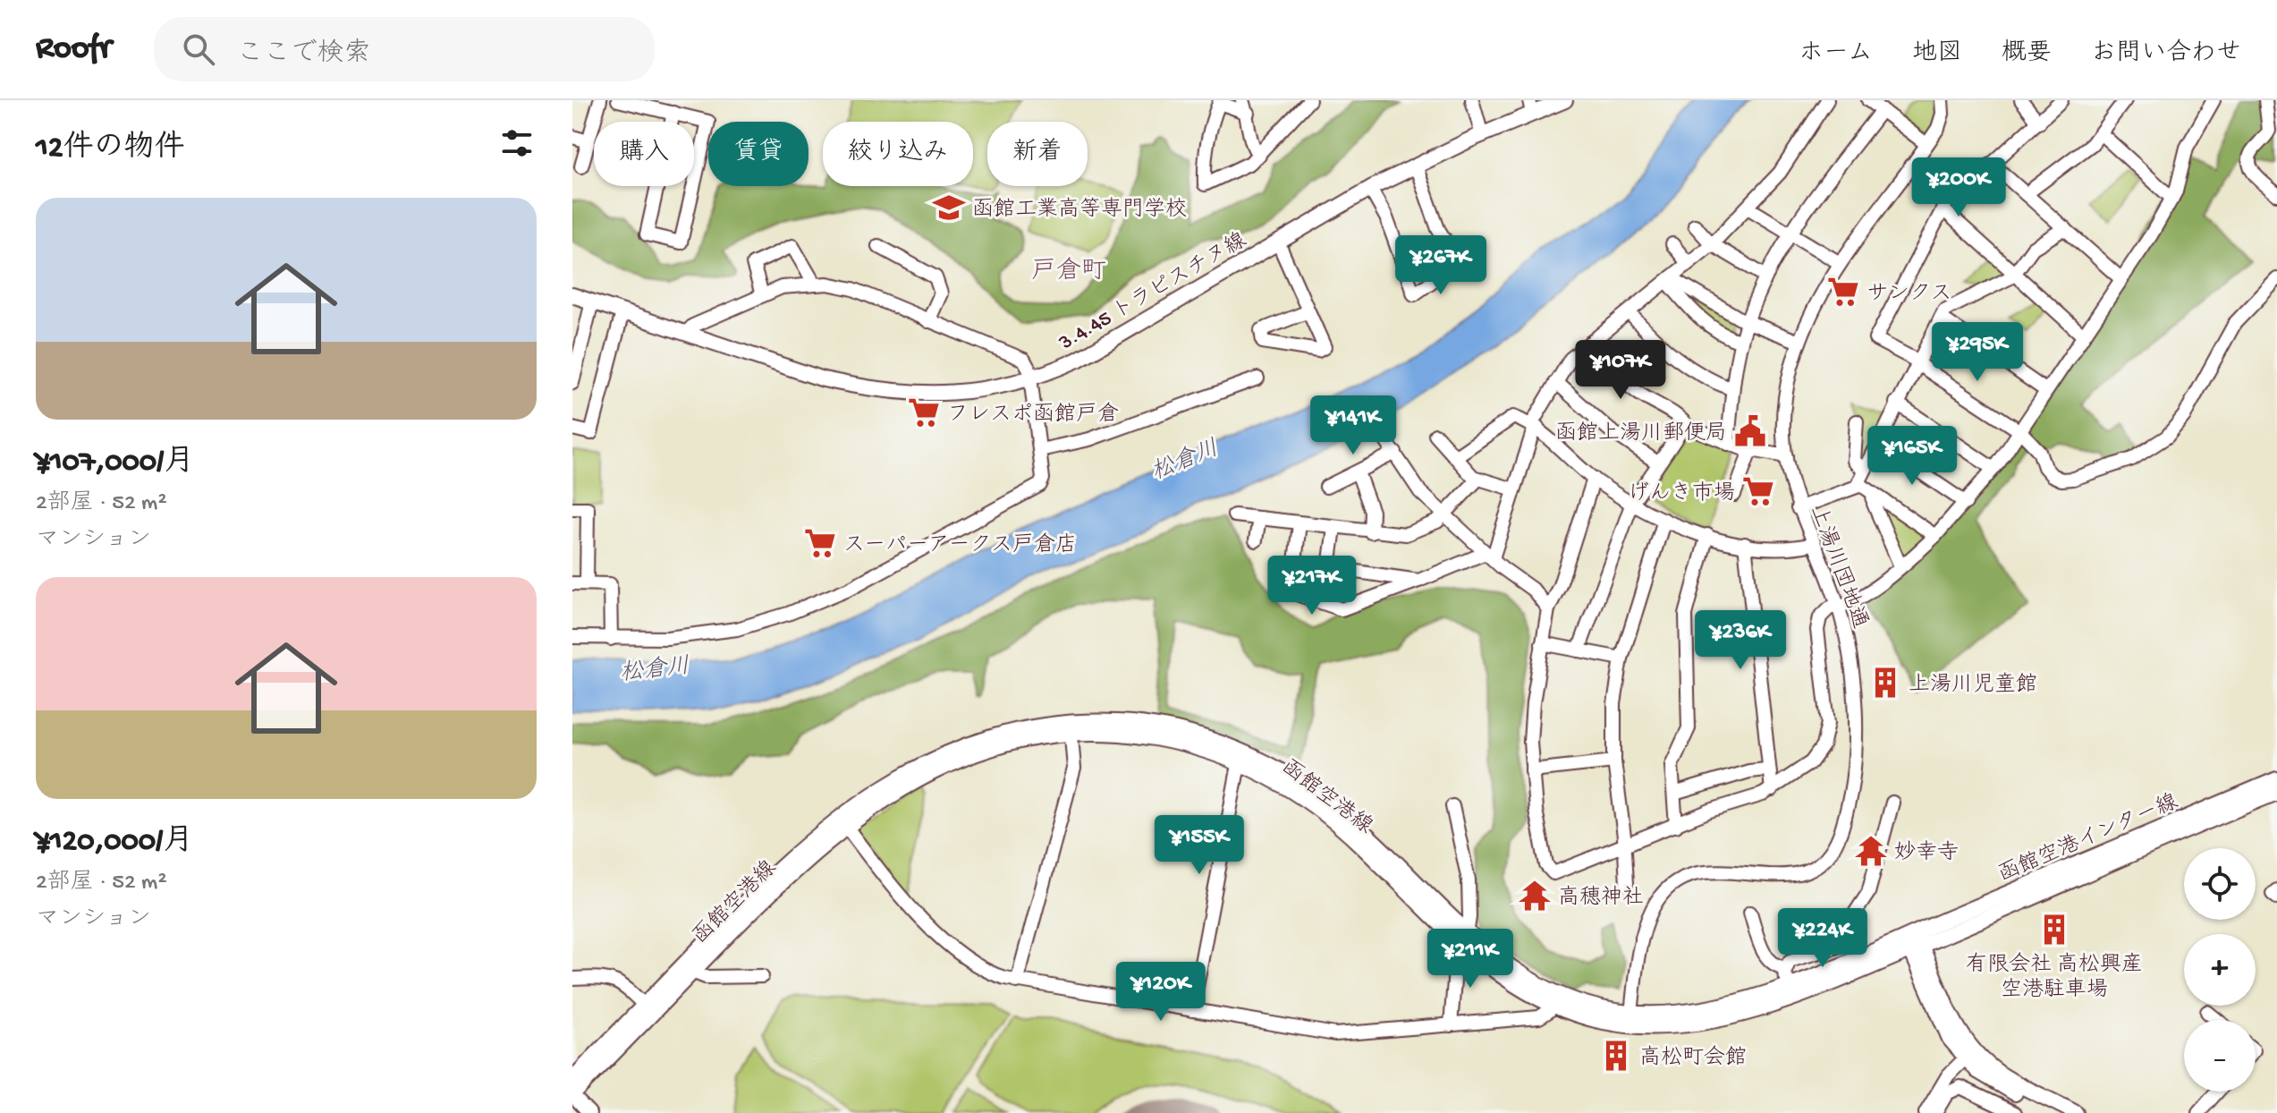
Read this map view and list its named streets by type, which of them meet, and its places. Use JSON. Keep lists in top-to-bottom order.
{
  "streets": {
    "main road": ["3.4.45 トラピスチヌ線", "函館空港線", "函館空港インター線"],
    "street": ["上湯川団地通"]
  },
  "crossings": [
    ["上湯川団地通", "函館空港線"],
    ["函館空港線", "函館空港インター線"]
  ],
  "districts": ["戸倉町"],
  "water": ["松倉川"],
  "places": {
    "school or university": ["函館工業高等専門学校"],
    "supermarket": [
      "サンクス",
      "フレスポ函館戸倉",
      "げんき市場",
      "スーパーアークス戸倉店"
    ],
    "public building": ["函館上湯川郵便局"],
    "building": ["上湯川児童館", "有限会社 高松興産 空港駐車場", "高松町会館"],
    "temple": ["妙幸寺", "高穂神社"]
  },
  "page": {
    "header": "Roofr",
    "search": "ここで検索",
    "nav": [
      "ホーム",
      "地図",
      "概要",
      "お問い合わせ"
    ],
    "heading": "12件の物件",
    "chip": [
      "購入",
      "賃貸",
      "絞り込み",
      "新着"
    ],
    "price": [
      "¥200K",
      "¥267K",
      "¥295K",
      "¥107K",
      "¥141K",
      "¥165K",
      "¥217K",
      "¥236K",
      "¥155K",
      "¥224K",
      "¥211K",
      "¥120K"
    ],
    "list": [
      {
        "name": "¥107,000/月",
        "note": "2部屋 · 52 m² · マンション"
      },
      {
        "name": "¥120,000/月",
        "note": "2部屋 · 52 m² · マンション"
      }
    ],
    "map_buttons": ["+", "−"]
  }
}
